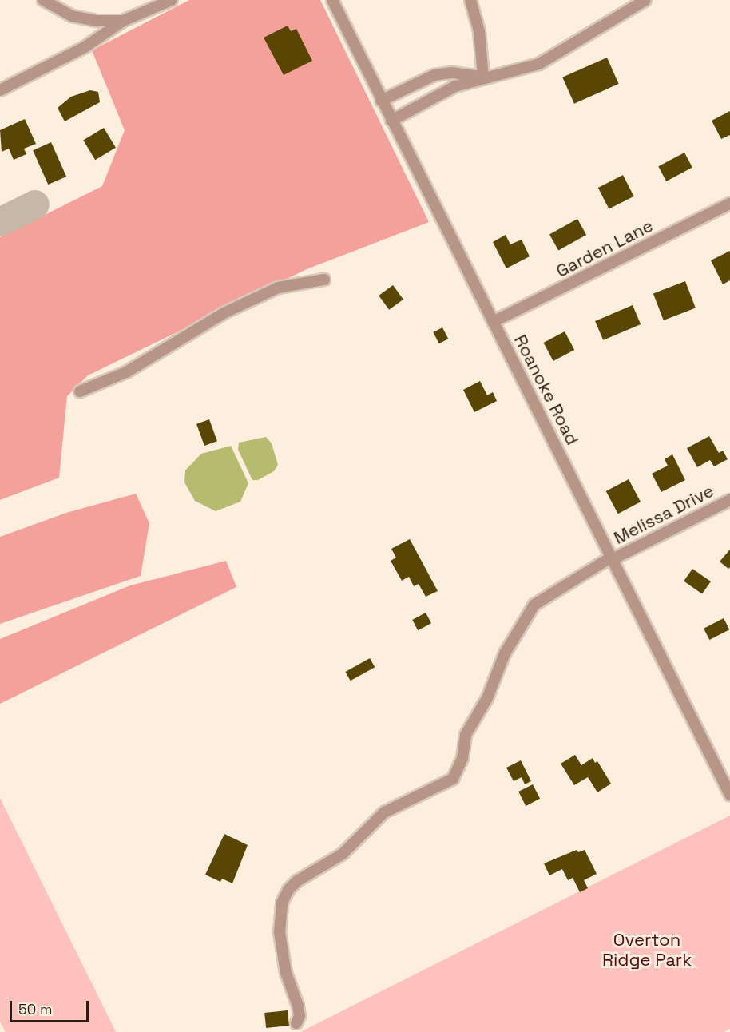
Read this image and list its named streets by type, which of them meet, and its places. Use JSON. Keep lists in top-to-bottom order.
{
  "streets": {
    "street": ["Garden Lane", "Roanoke Road", "Melissa Drive"]
  },
  "crossings": [
    ["Garden Lane", "Roanoke Road"],
    ["Roanoke Road", "Melissa Drive"]
  ],
  "parks": ["Overton Ridge Park"],
  "scale_bar": "50 m"
}
